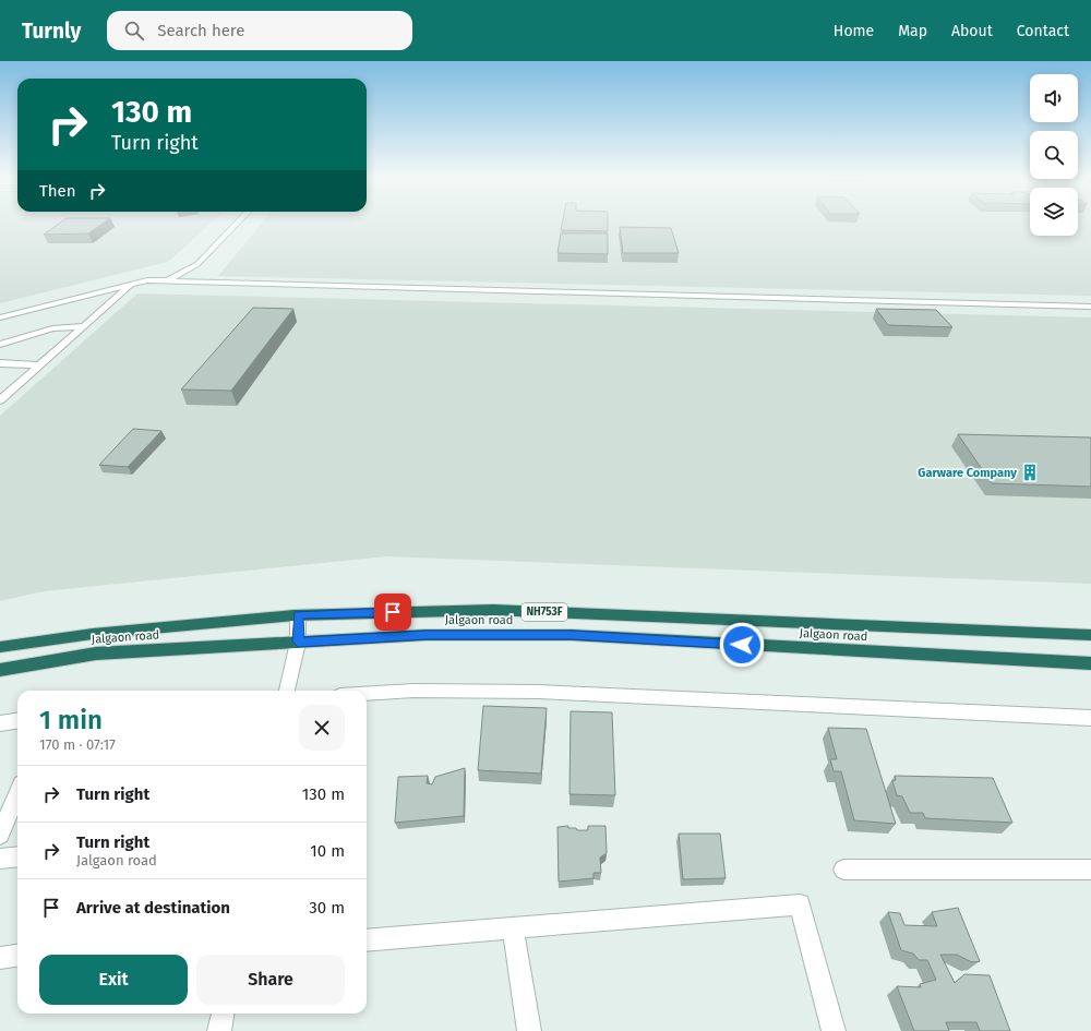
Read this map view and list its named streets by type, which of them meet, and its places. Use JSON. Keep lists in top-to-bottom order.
{
  "streets": {
    "highway": ["NH753F", "Jalgaon road"]
  },
  "places": {
    "building": ["Garware Company"]
  },
  "page": {
    "header": "Turnly",
    "search": "Search here",
    "nav": [
      "Home",
      "Map",
      "About",
      "Contact"
    ],
    "turn": ["130 m", "Turn right"],
    "then": "Then",
    "heading": ["1 min", "170 m · 07:17"],
    "list": [
      {
        "name": "Turn right",
        "value": "130 m"
      },
      {
        "name": "Turn right",
        "note": "Jalgaon road",
        "value": "10 m"
      },
      {
        "name": "Arrive at destination",
        "value": "30 m"
      }
    ],
    "buttons": ["Exit", "Share"]
  }
}
